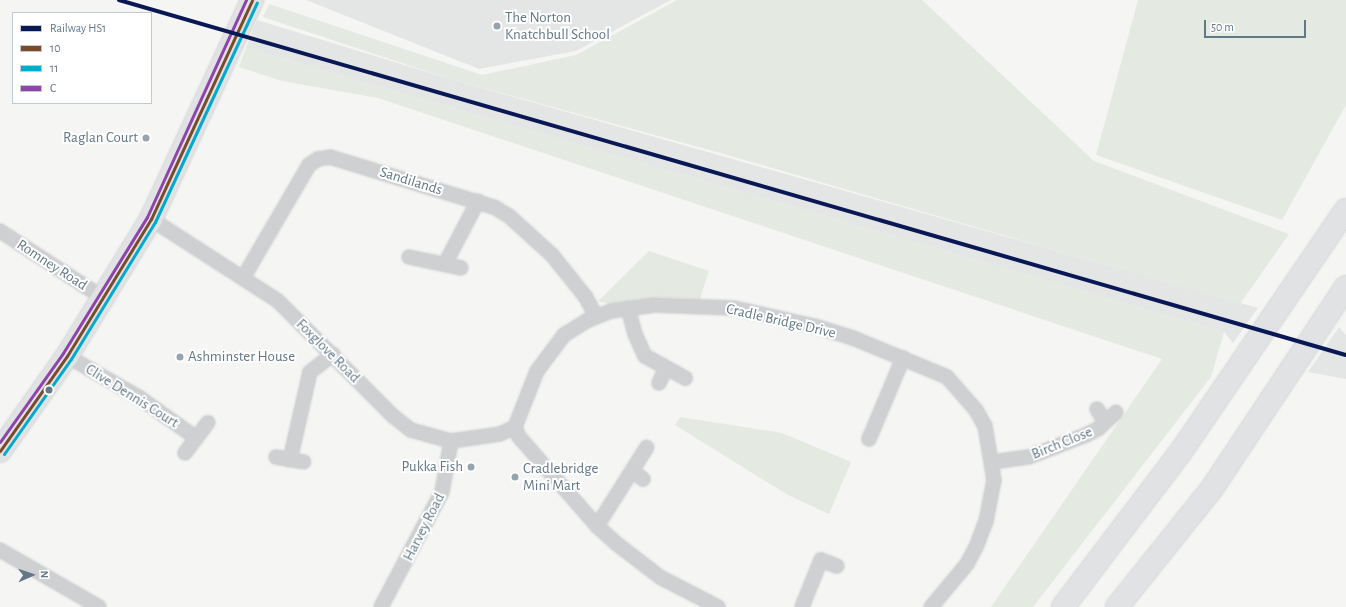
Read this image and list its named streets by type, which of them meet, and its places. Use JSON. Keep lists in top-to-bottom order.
{
  "streets": {
    "street": [
      "Sandilands",
      "Romney Road",
      "Cradle Bridge Drive",
      "Foxglove Road",
      "Clive Dennis Court",
      "Birch Close",
      "Harvey Road"
    ]
  },
  "crossings": [
    ["Sandilands", "Cradle Bridge Drive"],
    ["Sandilands", "Foxglove Road"],
    ["Cradle Bridge Drive", "Foxglove Road"],
    ["Cradle Bridge Drive", "Birch Close"],
    ["Foxglove Road", "Harvey Road"]
  ],
  "places": [
    "The Norton Knatchbull School",
    "Raglan Court",
    "Ashminster House",
    "Pukka Fish",
    "Cradlebridge Mini Mart"
  ],
  "lines": [
    "rail line HS1",
    "transit line 10",
    "transit line C",
    "transit line 11"
  ],
  "legend": [
    "Railway HS1",
    "10",
    "11",
    "C"
  ],
  "scale_bar": "50 m",
  "north": "right"
}
